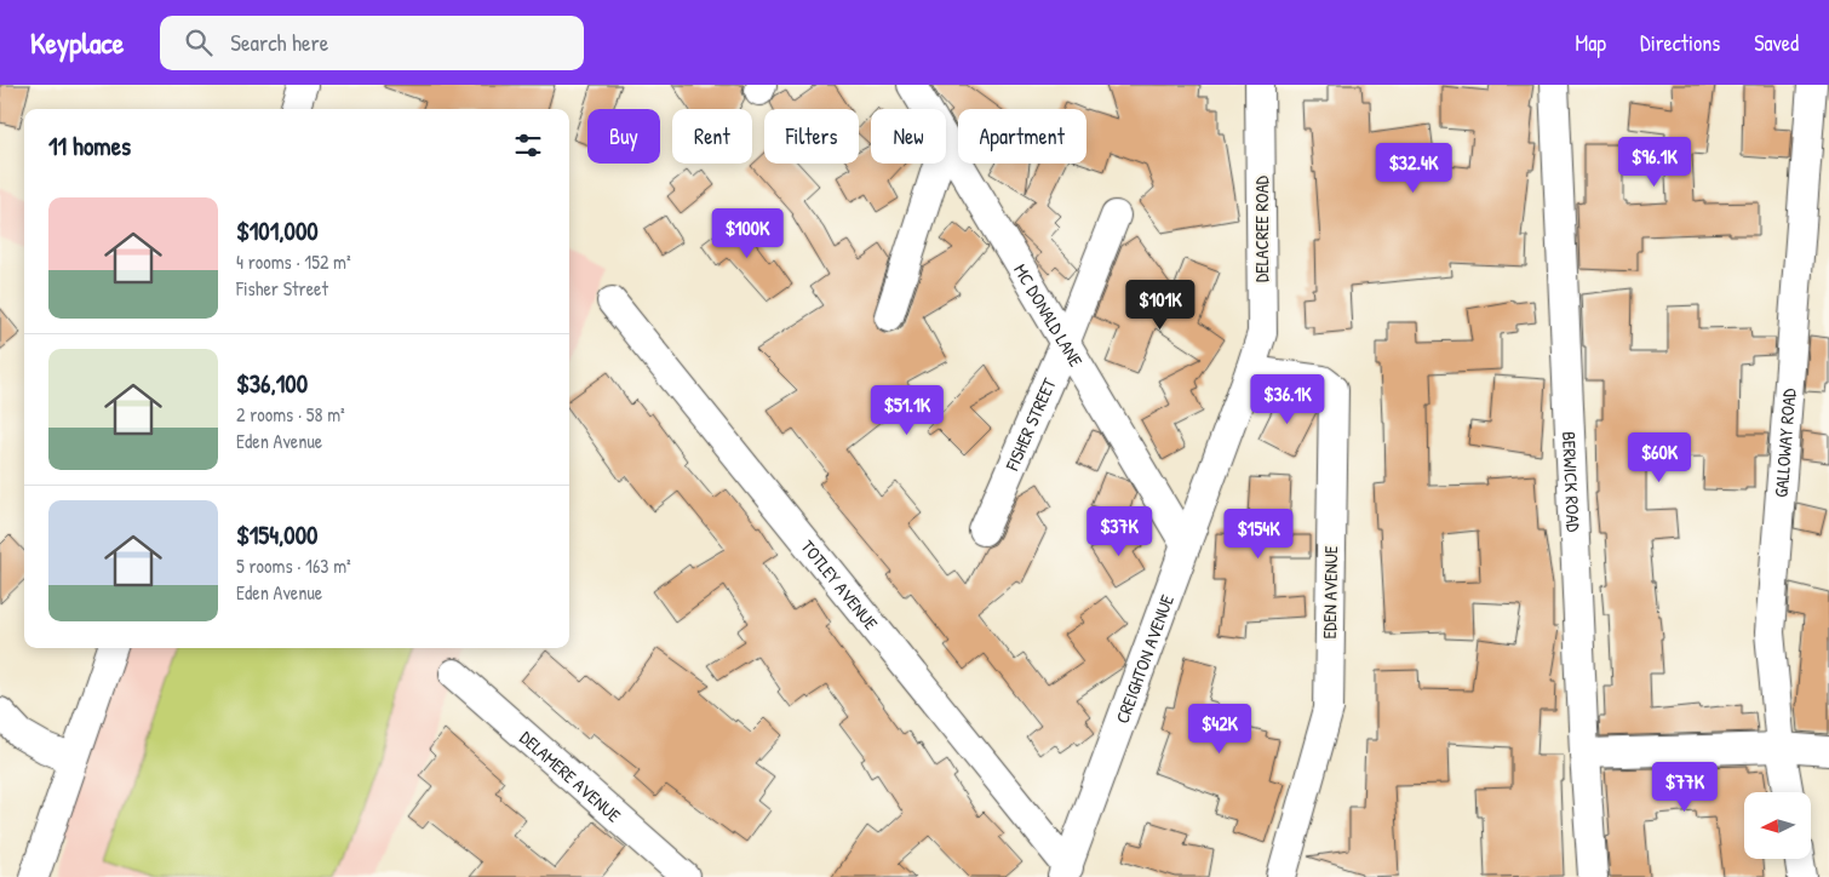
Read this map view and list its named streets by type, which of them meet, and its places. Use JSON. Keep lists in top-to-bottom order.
{
  "streets": {
    "street": [
      "DELACREE ROAD",
      "MC DONALD LANE",
      "FISHER STREET",
      "GALLOWAY ROAD",
      "BERWICK ROAD",
      "TOTLEY AVENUE",
      "EDEN AVENUE",
      "CREIGHTON AVENUE",
      "DELAMERE AVENUE"
    ]
  },
  "crossings": [
    ["DELACREE ROAD", "EDEN AVENUE"],
    ["DELACREE ROAD", "CREIGHTON AVENUE"],
    ["MC DONALD LANE", "FISHER STREET"],
    ["MC DONALD LANE", "CREIGHTON AVENUE"],
    ["TOTLEY AVENUE", "CREIGHTON AVENUE"],
    ["EDEN AVENUE", "CREIGHTON AVENUE"]
  ],
  "north": "left",
  "page": {
    "header": "Keyplace",
    "search": "Search here",
    "nav": ["Map", "Directions", "Saved"],
    "chip": [
      "Buy",
      "Rent",
      "Filters",
      "New",
      "Apartment"
    ],
    "heading": "11 homes",
    "price": [
      "$96.1K",
      "$32.4K",
      "$100K",
      "$101K",
      "$36.1K",
      "$51.1K",
      "$60K",
      "$37K",
      "$154K",
      "$42K",
      "$77K"
    ],
    "list": [
      {
        "name": "$101,000",
        "note": "4 rooms · 152 m² · Fisher Street"
      },
      {
        "name": "$36,100",
        "note": "2 rooms · 58 m² · Eden Avenue"
      },
      {
        "name": "$154,000",
        "note": "5 rooms · 163 m² · Eden Avenue"
      }
    ]
  }
}
